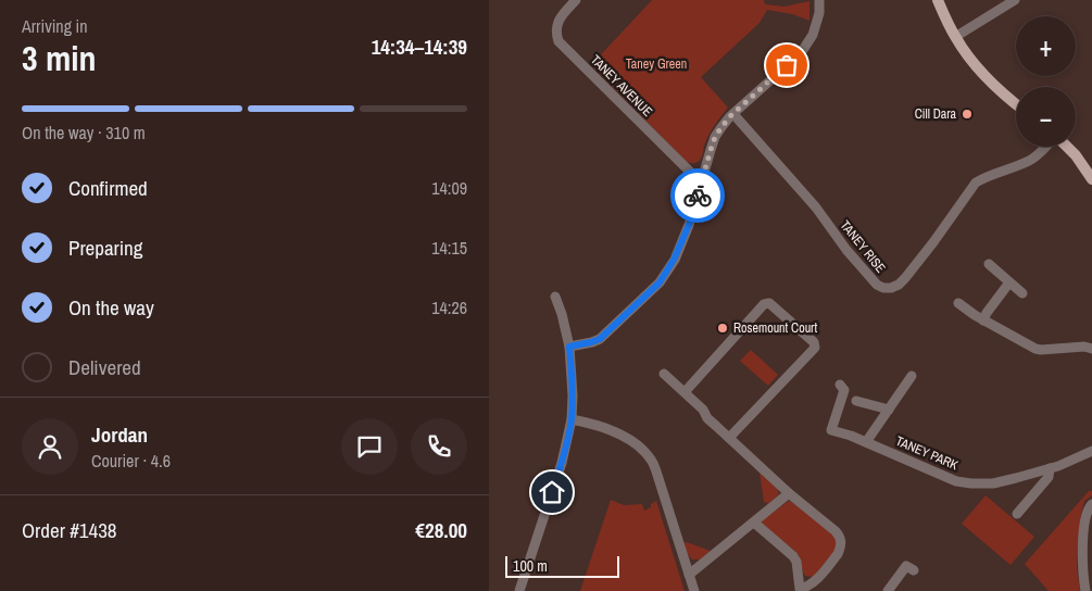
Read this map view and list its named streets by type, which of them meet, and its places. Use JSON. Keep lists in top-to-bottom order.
{
  "streets": {
    "street": ["TANEY AVENUE", "TANEY RISE", "TANEY PARK"]
  },
  "parks": ["Taney Green"],
  "places": ["Cill Dara", "Rosemount Court"],
  "scale_bar": "100 m",
  "page": {
    "heading": ["3 min", "Arriving in", "14:34–14:39"],
    "panel": [
      "Jordan",
      "Courier · 4.6",
      "Order #1438",
      "€28.00"
    ],
    "map_buttons": ["+", "−"],
    "bar": "On the way · 310 m",
    "list": [
      ["Confirmed", "14:09"],
      ["Preparing", "14:15"],
      ["On the way", "14:26"],
      "Delivered"
    ],
    "scale": "100 m"
  }
}
